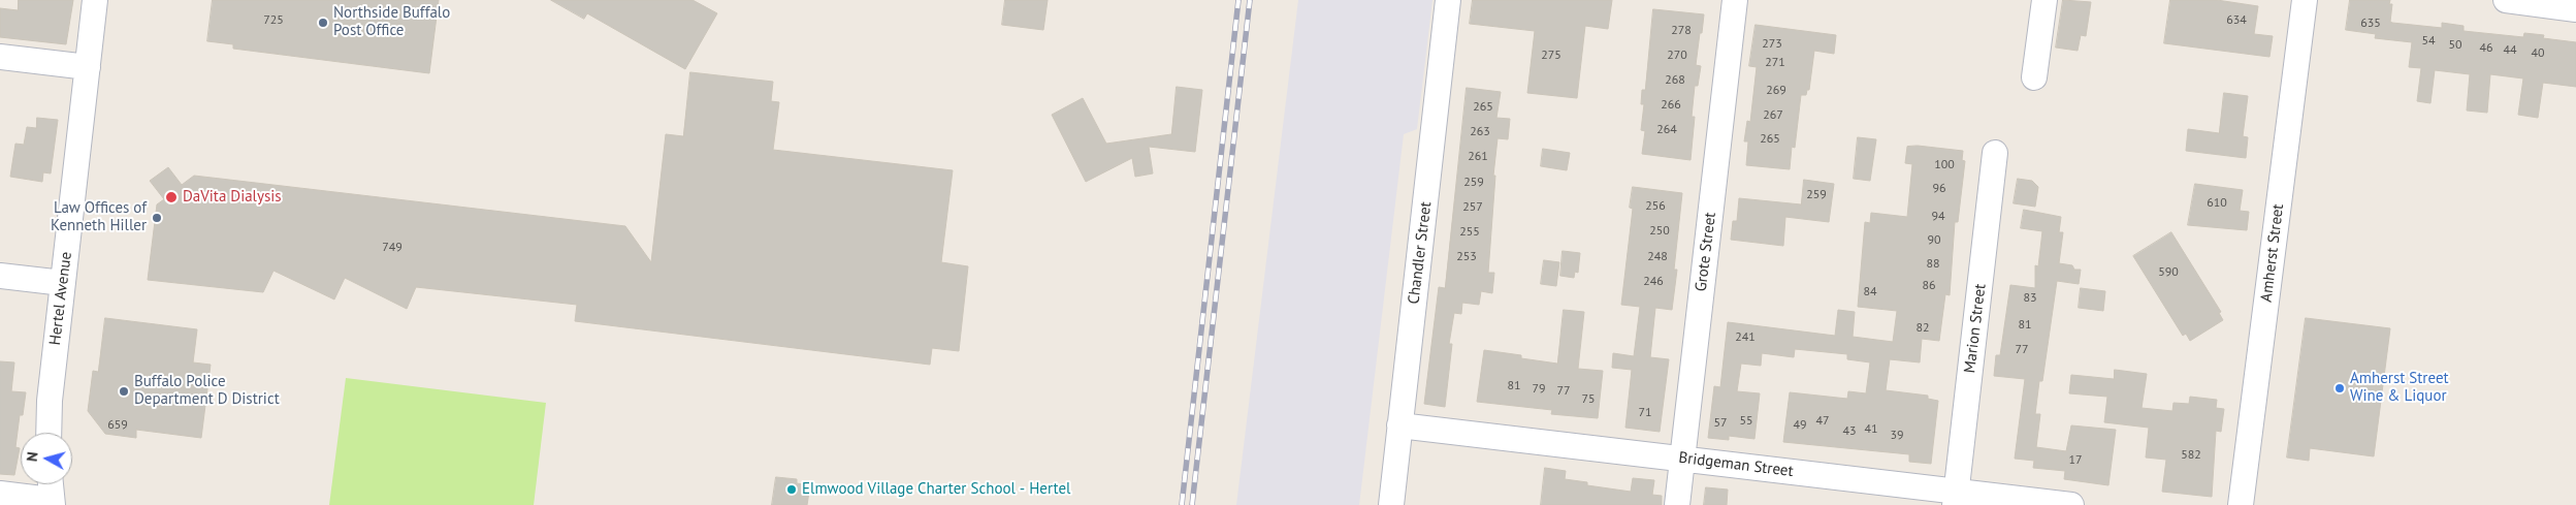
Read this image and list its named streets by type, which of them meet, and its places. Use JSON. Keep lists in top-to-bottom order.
{
  "streets": {
    "street": [
      "Grote Street",
      "Chandler Street",
      "Amherst Street",
      "Hertel Avenue",
      "Marion Street",
      "Bridgeman Street"
    ]
  },
  "crossings": [
    ["Grote Street", "Bridgeman Street"],
    ["Chandler Street", "Bridgeman Street"],
    ["Marion Street", "Bridgeman Street"]
  ],
  "places": [
    "Northside Buffalo Post Office",
    "DaVita Dialysis",
    "Law Offices of Kenneth Hiller",
    "Amherst Street Wine & Liquor",
    "Buffalo Police Department D District",
    "Elmwood Village Charter School - Hertel"
  ],
  "house_numbers": [
    "725",
    "634",
    "635",
    "278",
    "54",
    "273",
    "50",
    "46",
    "44",
    "40",
    "275",
    "270",
    "271",
    "268",
    "269",
    "266",
    "265",
    "267",
    "264",
    "263",
    "265",
    "261",
    "100",
    "259",
    "96",
    "259",
    "610",
    "256",
    "257",
    "94",
    "250",
    "255",
    "90",
    "749",
    "253",
    "248",
    "88",
    "590",
    "246",
    "86",
    "84",
    "83",
    "81",
    "82",
    "241",
    "77",
    "81",
    "79",
    "77",
    "75",
    "71",
    "55",
    "47",
    "57",
    "659",
    "49",
    "41",
    "43",
    "39",
    "582",
    "17"
  ],
  "north": "left"
}
